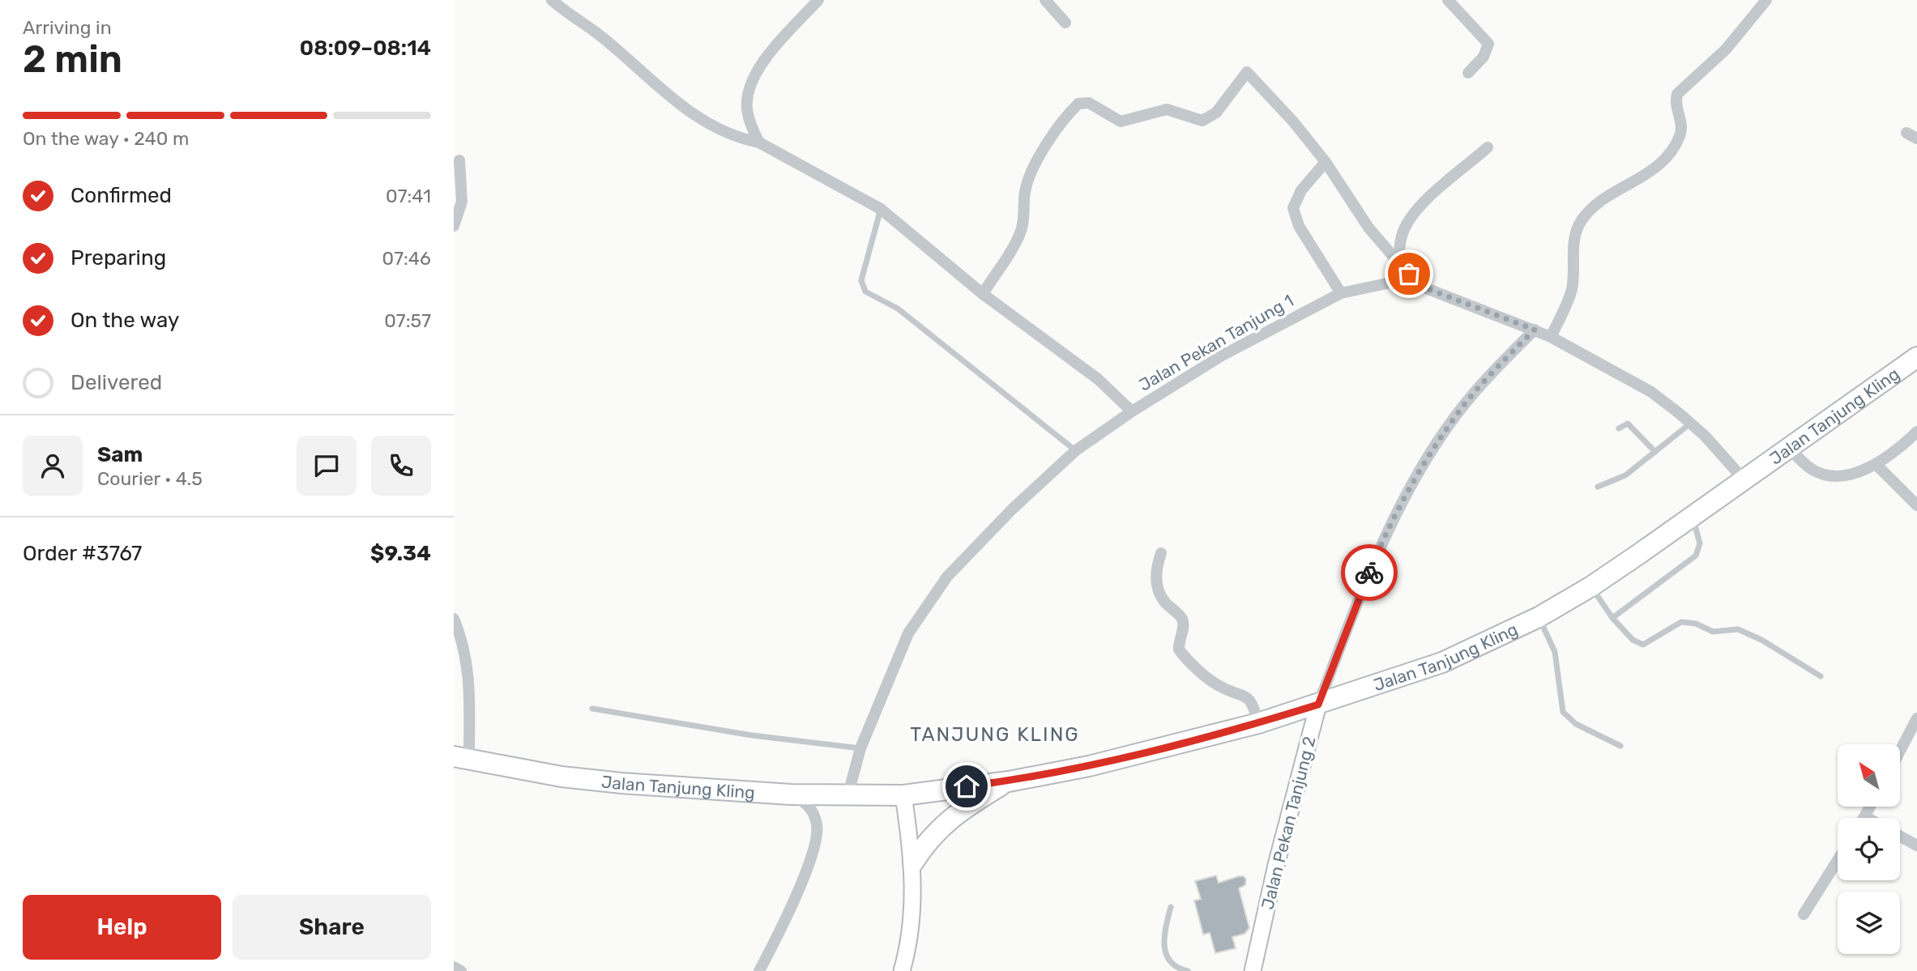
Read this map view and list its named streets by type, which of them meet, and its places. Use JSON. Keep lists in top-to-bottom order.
{
  "streets": {
    "highway": ["Jalan Tanjung Kling"],
    "street": ["Jalan Pekan Tanjung 1", "Jalan Pekan Tanjung 2"]
  },
  "crossings": [
    ["Jalan Pekan Tanjung 1", "Jalan Tanjung Kling"],
    ["Jalan Pekan Tanjung 1", "Jalan Pekan Tanjung 2"],
    ["Jalan Tanjung Kling", "Jalan Pekan Tanjung 2"]
  ],
  "districts": ["TANJUNG KLING"],
  "north": "top left",
  "page": {
    "heading": ["2 min", "Arriving in", "08:09–08:14"],
    "panel": [
      "Sam",
      "Courier · 4.5",
      "Order #3767",
      "$9.34"
    ],
    "bar": "On the way · 240 m",
    "list": [
      ["Confirmed", "07:41"],
      ["Preparing", "07:46"],
      ["On the way", "07:57"],
      "Delivered"
    ],
    "buttons": ["Help", "Share"]
  }
}
